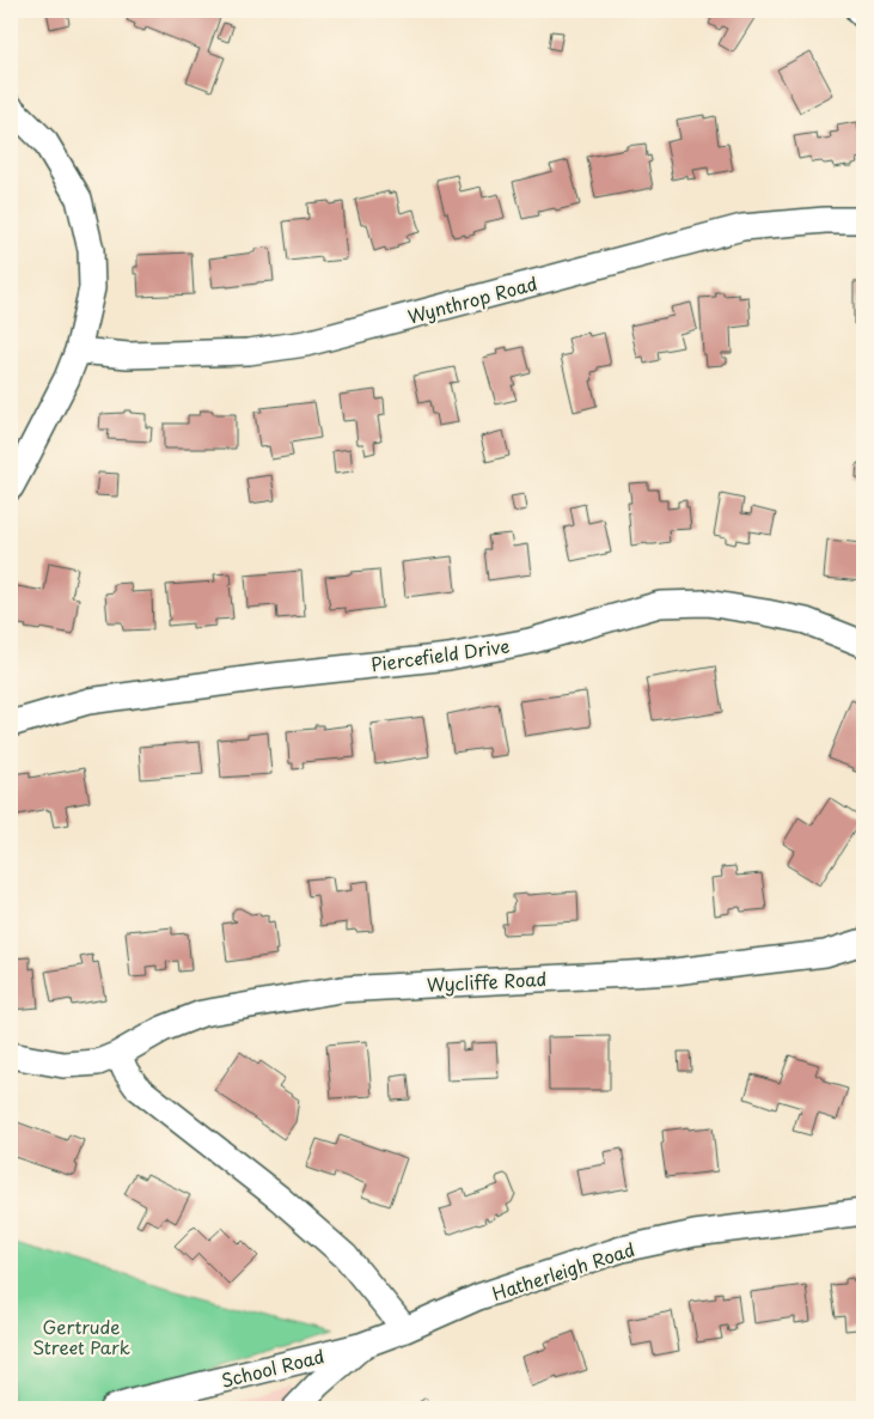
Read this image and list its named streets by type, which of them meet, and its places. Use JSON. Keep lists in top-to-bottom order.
{
  "streets": {
    "street": [
      "Wynthrop Road",
      "Piercefield Drive",
      "Wycliffe Road",
      "Hatherleigh Road",
      "School Road"
    ]
  },
  "crossings": [
    ["Hatherleigh Road", "School Road"]
  ],
  "parks": ["Gertrude Street Park"]
}
